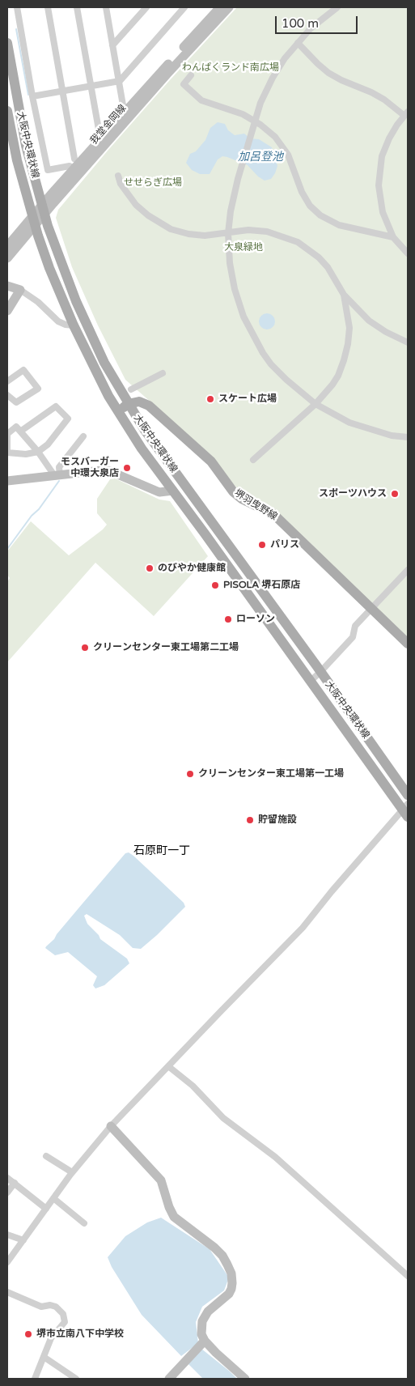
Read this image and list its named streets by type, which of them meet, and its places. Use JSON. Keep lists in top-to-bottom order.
{
  "streets": {
    "main road": ["我堂金岡線", "大阪中央環状線", "堺羽曳野線"]
  },
  "crossings": [
    ["我堂金岡線", "大阪中央環状線"],
    ["大阪中央環状線", "堺羽曳野線"]
  ],
  "districts": ["石原町一丁"],
  "water": ["加呂登池"],
  "parks": ["わんぱくランド南広場", "せせらぎ広場", "大泉緑地"],
  "places": [
    "スケート広場",
    "モスバーガー 中環大泉店",
    "スポーツハウス",
    "パリス",
    "のびやか健康館",
    "PISOLA 堺石原店",
    "ローソン",
    "クリーンセンター東工場第二工場",
    "クリーンセンター東工場第一工場",
    "貯留施設",
    "堺市立南八下中学校"
  ],
  "scale_bar": "100 m"
}
